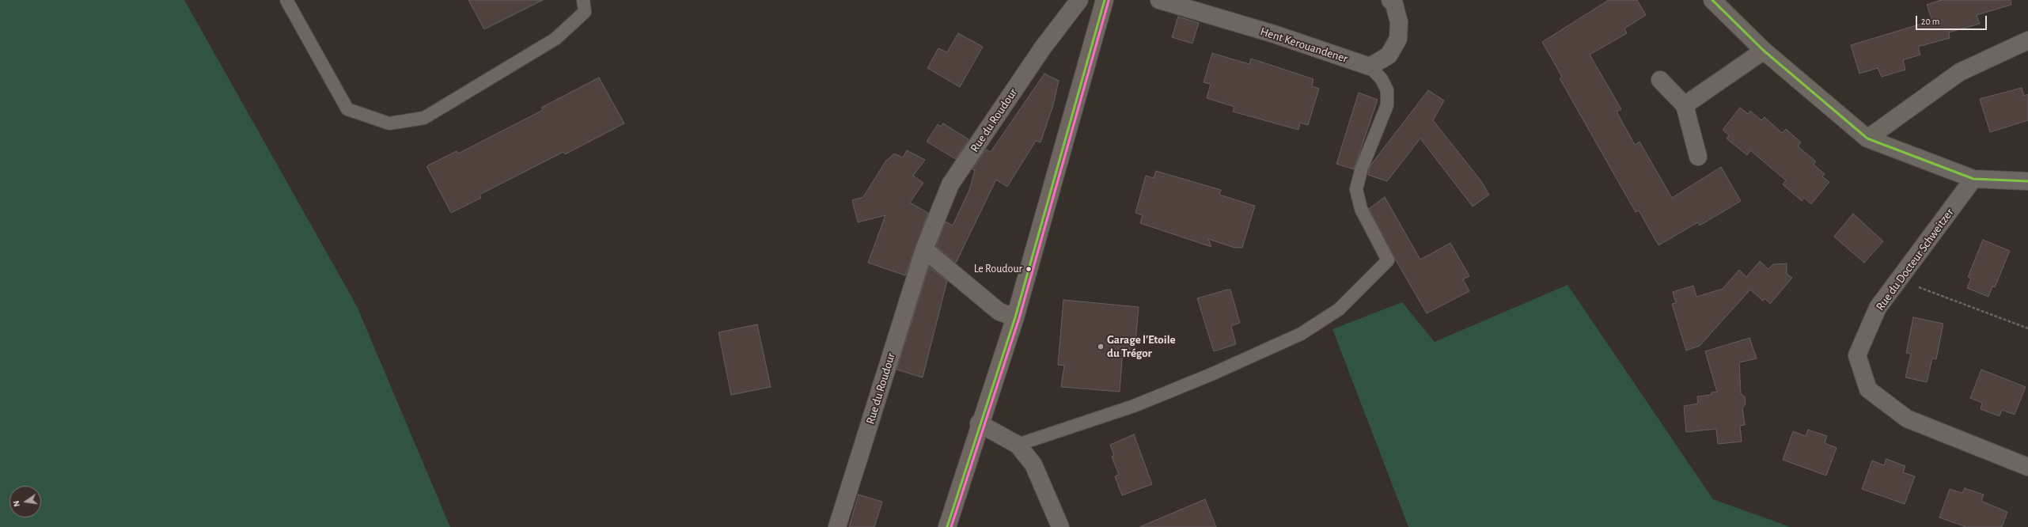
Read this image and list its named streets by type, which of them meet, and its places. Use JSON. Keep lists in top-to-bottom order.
{
  "streets": {
    "street": ["Hent Kerouandener", "Rue du Roudour", "Rue du Docteur Schweitzer"]
  },
  "places": ["Le Roudour", "Garage l'Etoile du Trégor"],
  "scale_bar": "20 m",
  "north": "left"
}
